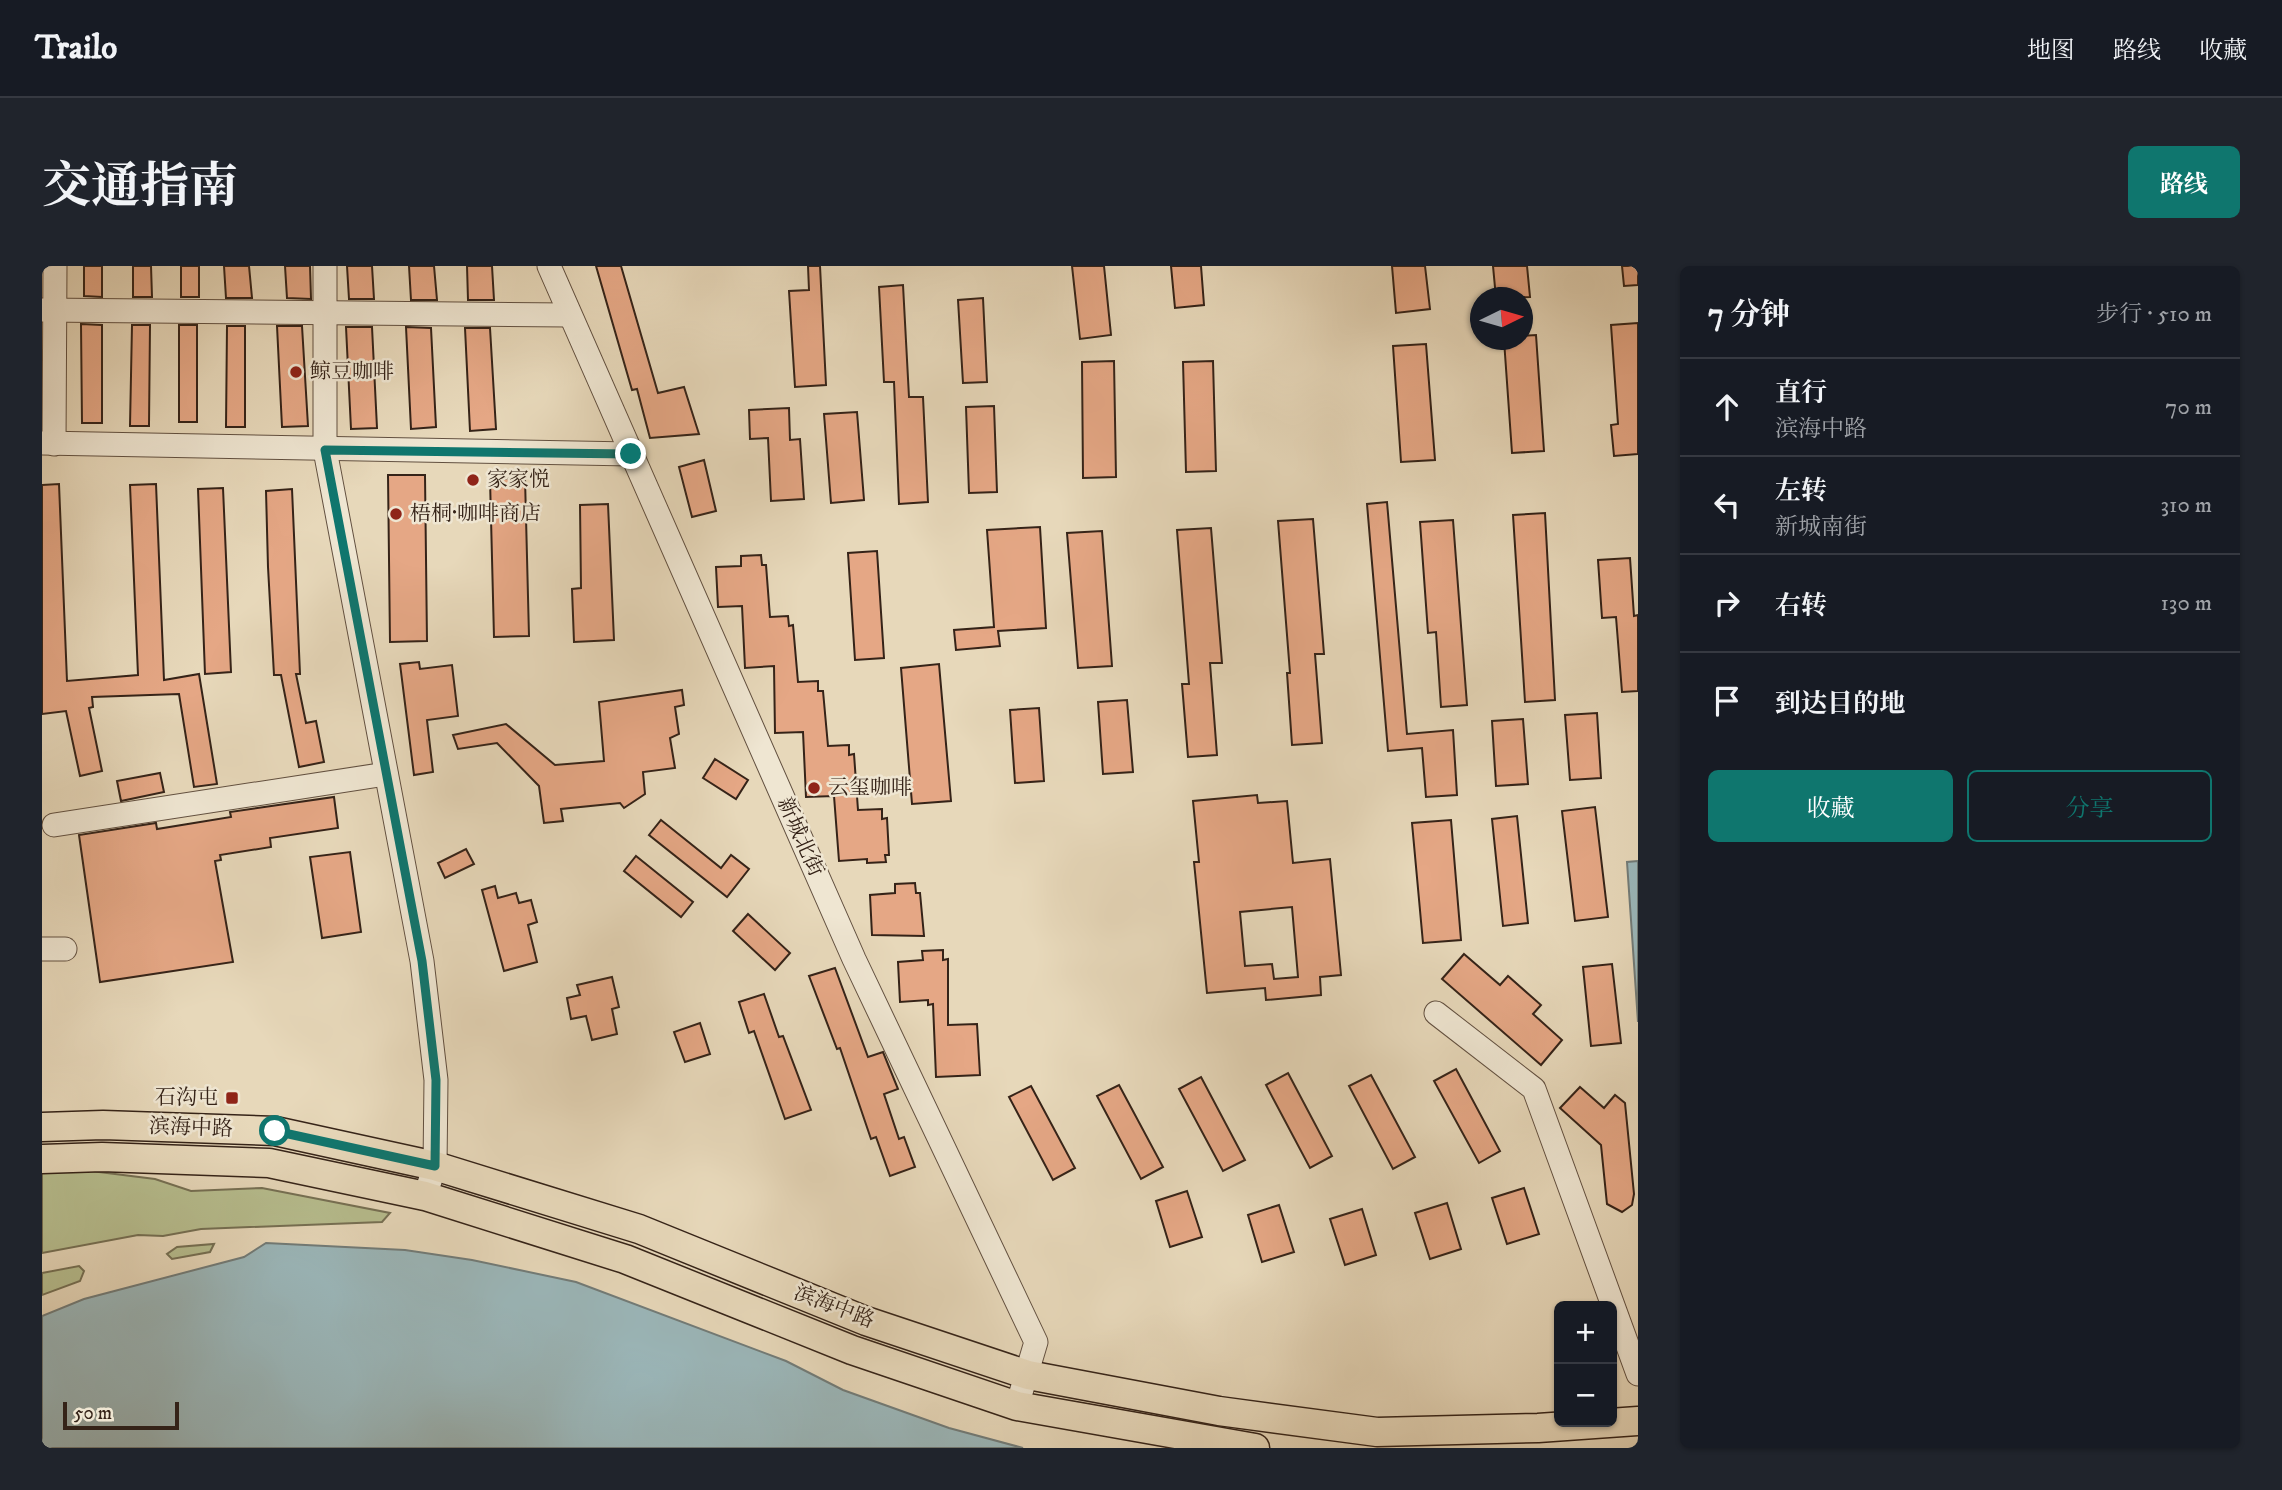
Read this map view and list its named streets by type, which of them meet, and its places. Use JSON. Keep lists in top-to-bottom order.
{
  "streets": {
    "main road": ["滨海中路"],
    "street": ["新城北街"]
  },
  "crossings": [
    ["新城北街", "滨海中路"]
  ],
  "places": {
    "other": [
      "鲸豆咖啡",
      "家家悦",
      "梧桐·咖啡商店",
      "云玺咖啡"
    ],
    "transit": ["石沟屯"]
  },
  "scale_bar": "50 m",
  "north": "right",
  "page": {
    "header": "Trailo",
    "nav": ["地图", "路线", "收藏"],
    "title": "交通指南",
    "buttons": [
      "路线",
      ["收藏", "分享"]
    ],
    "heading": ["7 分钟", "步行 · 510 m"],
    "list": [
      ["直行", "滨海中路", "70 m"],
      ["左转", "新城南街", "310 m"],
      ["右转", "130 m"],
      "到达目的地"
    ],
    "map_buttons": ["+", "−"],
    "scale": "50 m"
  }
}
